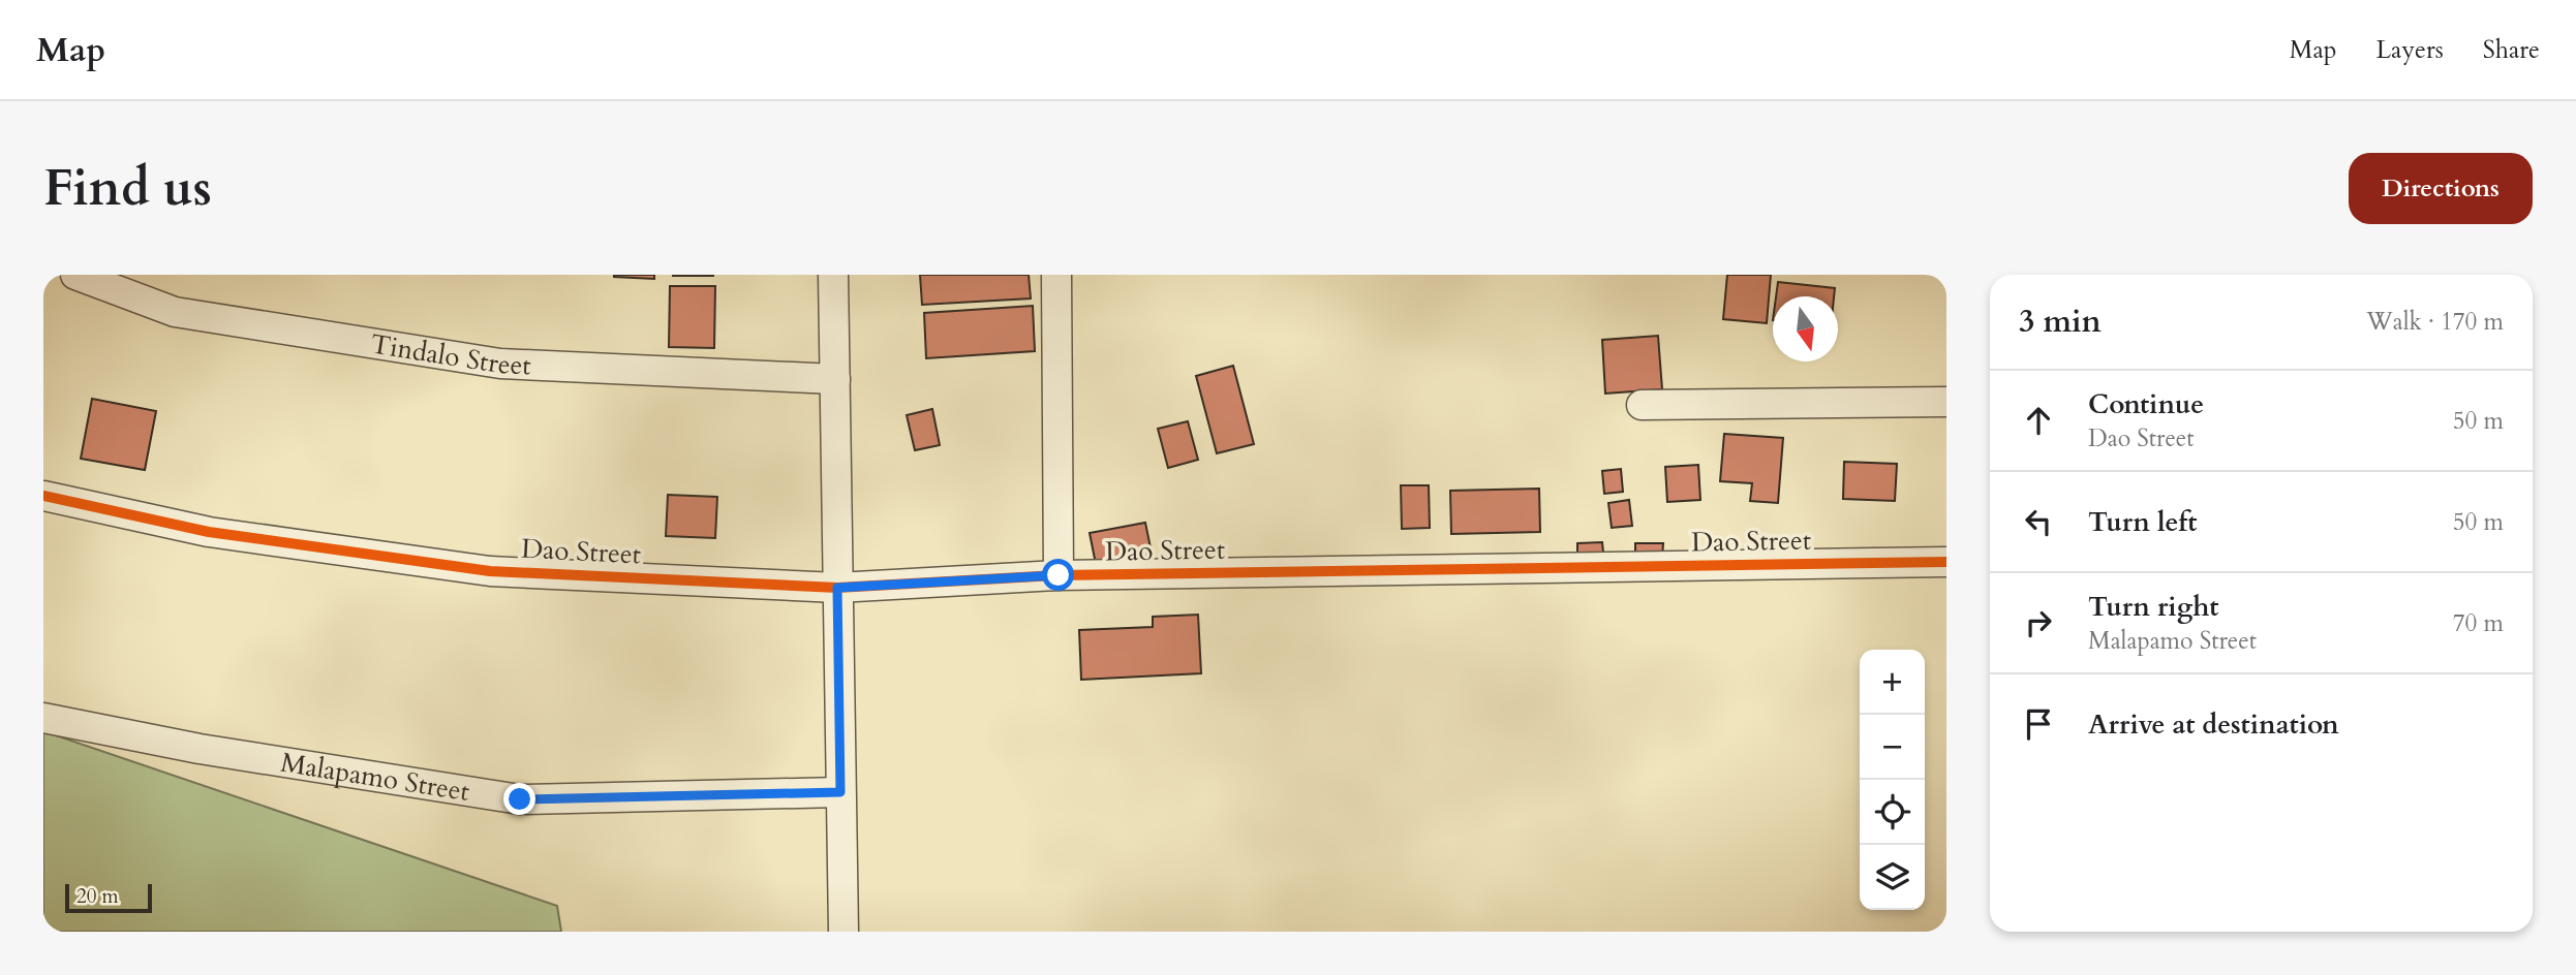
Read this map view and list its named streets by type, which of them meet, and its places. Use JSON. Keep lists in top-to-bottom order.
{
  "streets": {
    "street": ["Tindalo Street", "Dao Street", "Malapamo Street"]
  },
  "scale_bar": "20 m",
  "north": "bottom",
  "page": {
    "header": "Map",
    "nav": ["Map", "Layers", "Share"],
    "buttons": "Directions",
    "title": "Find us",
    "heading": ["3 min", "Walk · 170 m"],
    "list": [
      ["Continue", "Dao Street", "50 m"],
      ["Turn left", "50 m"],
      ["Turn right", "Malapamo Street", "70 m"],
      "Arrive at destination"
    ],
    "map_buttons": ["+", "−"],
    "scale": "20 m"
  }
}
